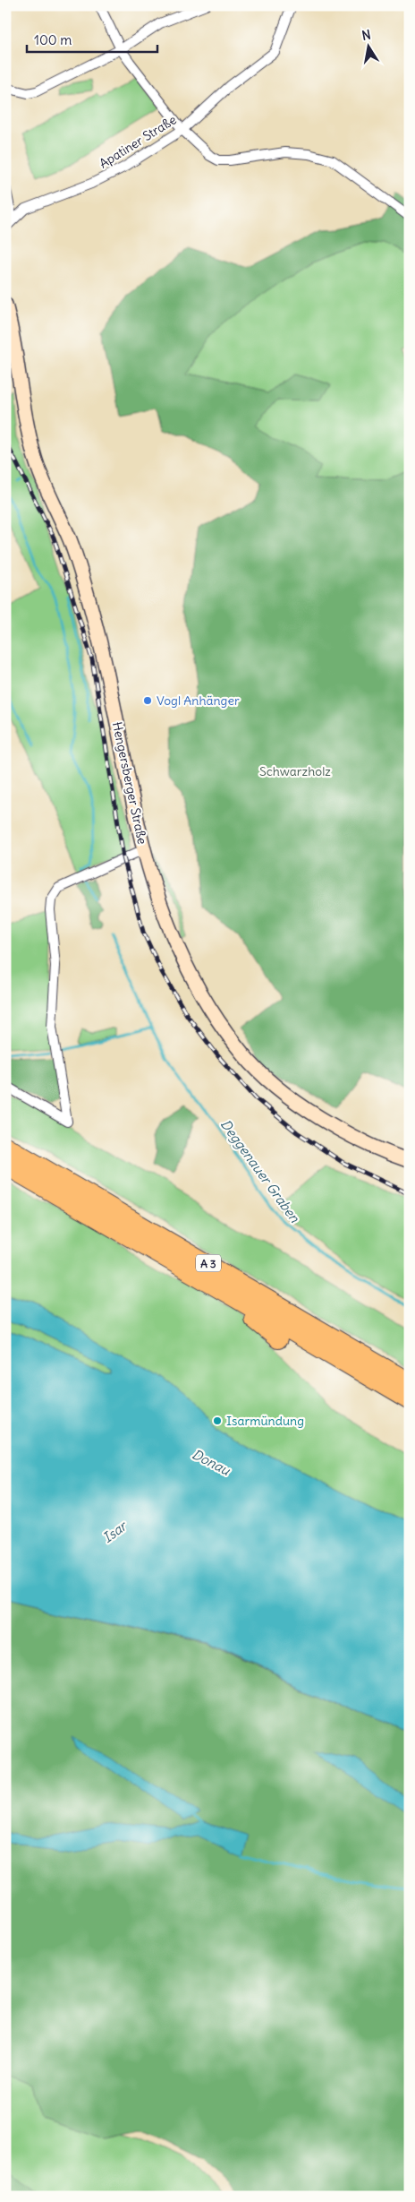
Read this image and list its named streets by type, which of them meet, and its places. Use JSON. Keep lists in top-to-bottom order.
{
  "streets": {
    "highway": ["A 3"],
    "main road": ["Hengersberger Straße"],
    "street": ["Apatiner Straße"]
  },
  "water": ["Deggenauer Graben", "Donau", "Isar"],
  "parks": ["Schwarzholz"],
  "places": ["Vogl Anhänger", "Isarmündung"],
  "scale_bar": "100 m",
  "north": "top"
}
